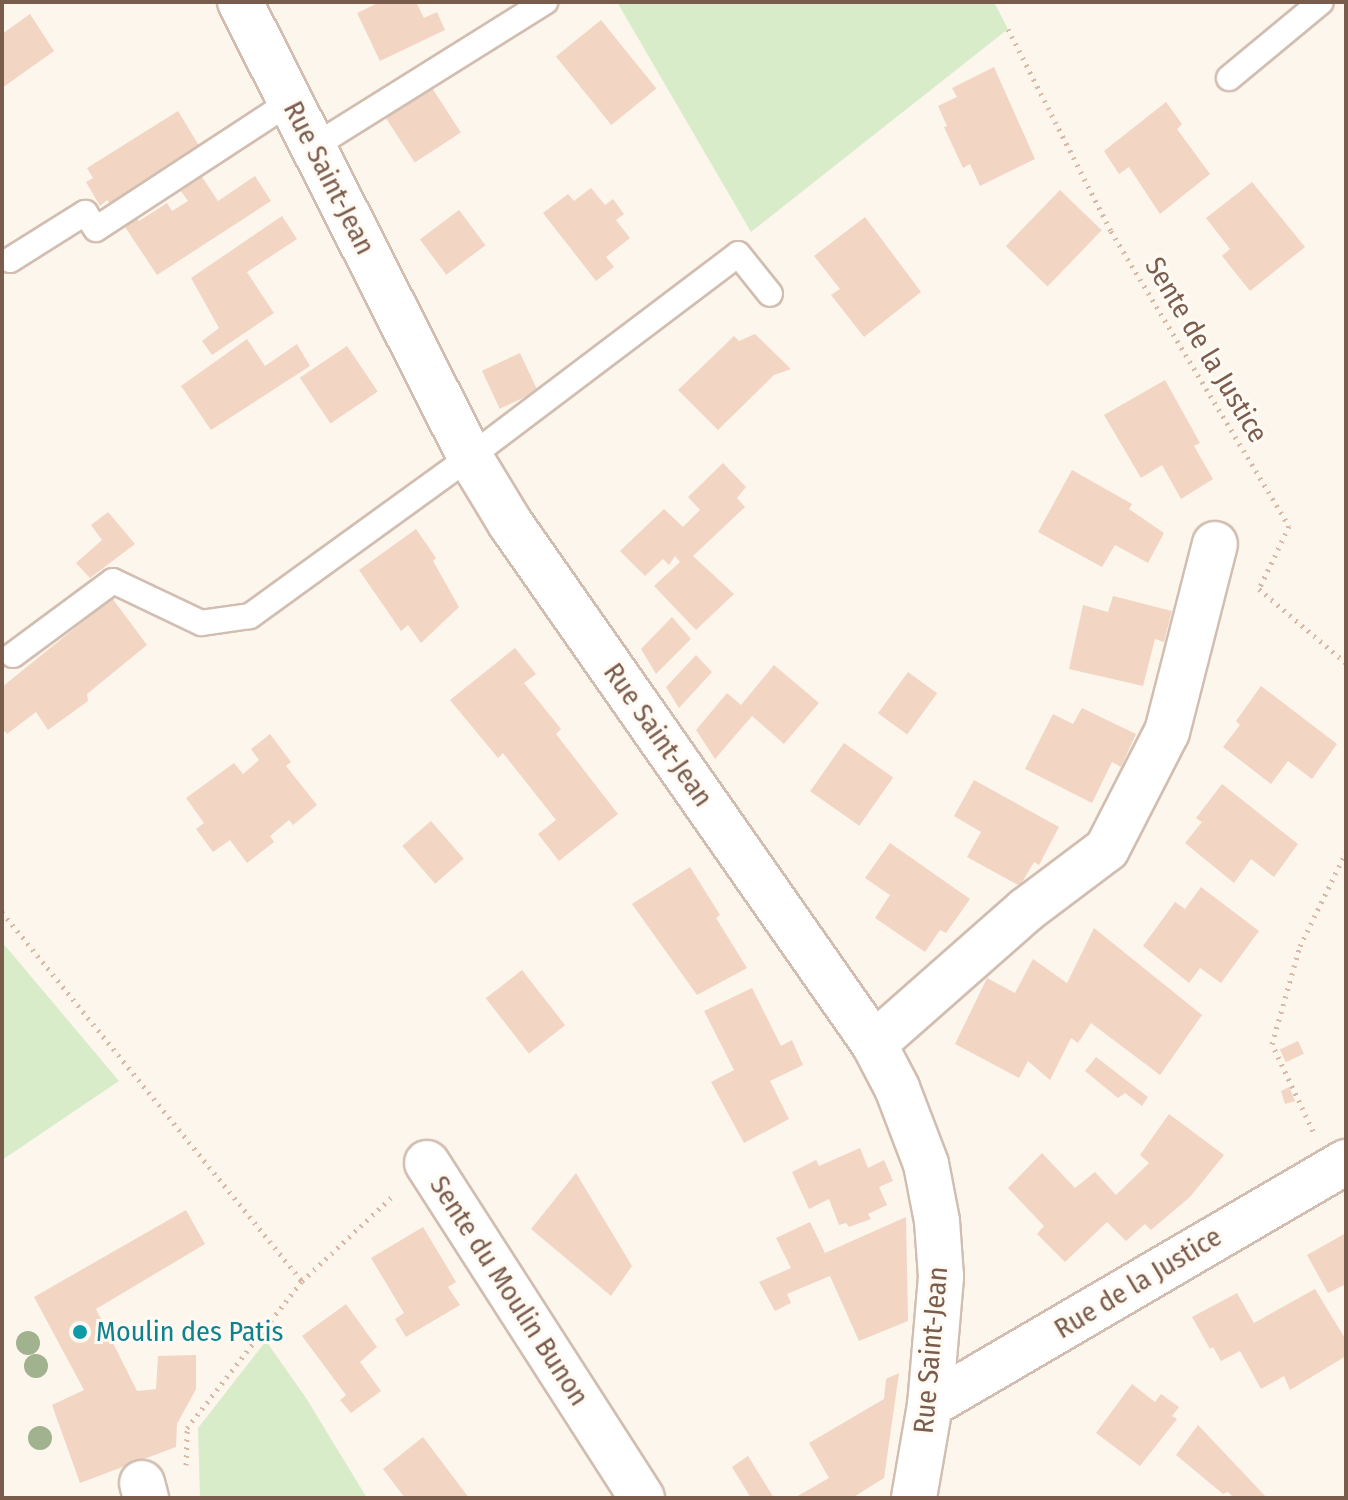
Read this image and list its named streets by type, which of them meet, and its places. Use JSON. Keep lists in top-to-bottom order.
{
  "streets": {
    "street": ["Rue Saint-Jean", "Rue de la Justice", "Sente du Moulin Bunon"],
    "path": ["Sente de la Justice"]
  },
  "crossings": [
    ["Rue Saint-Jean", "Rue de la Justice"]
  ],
  "places": ["Moulin des Patis"]
}
